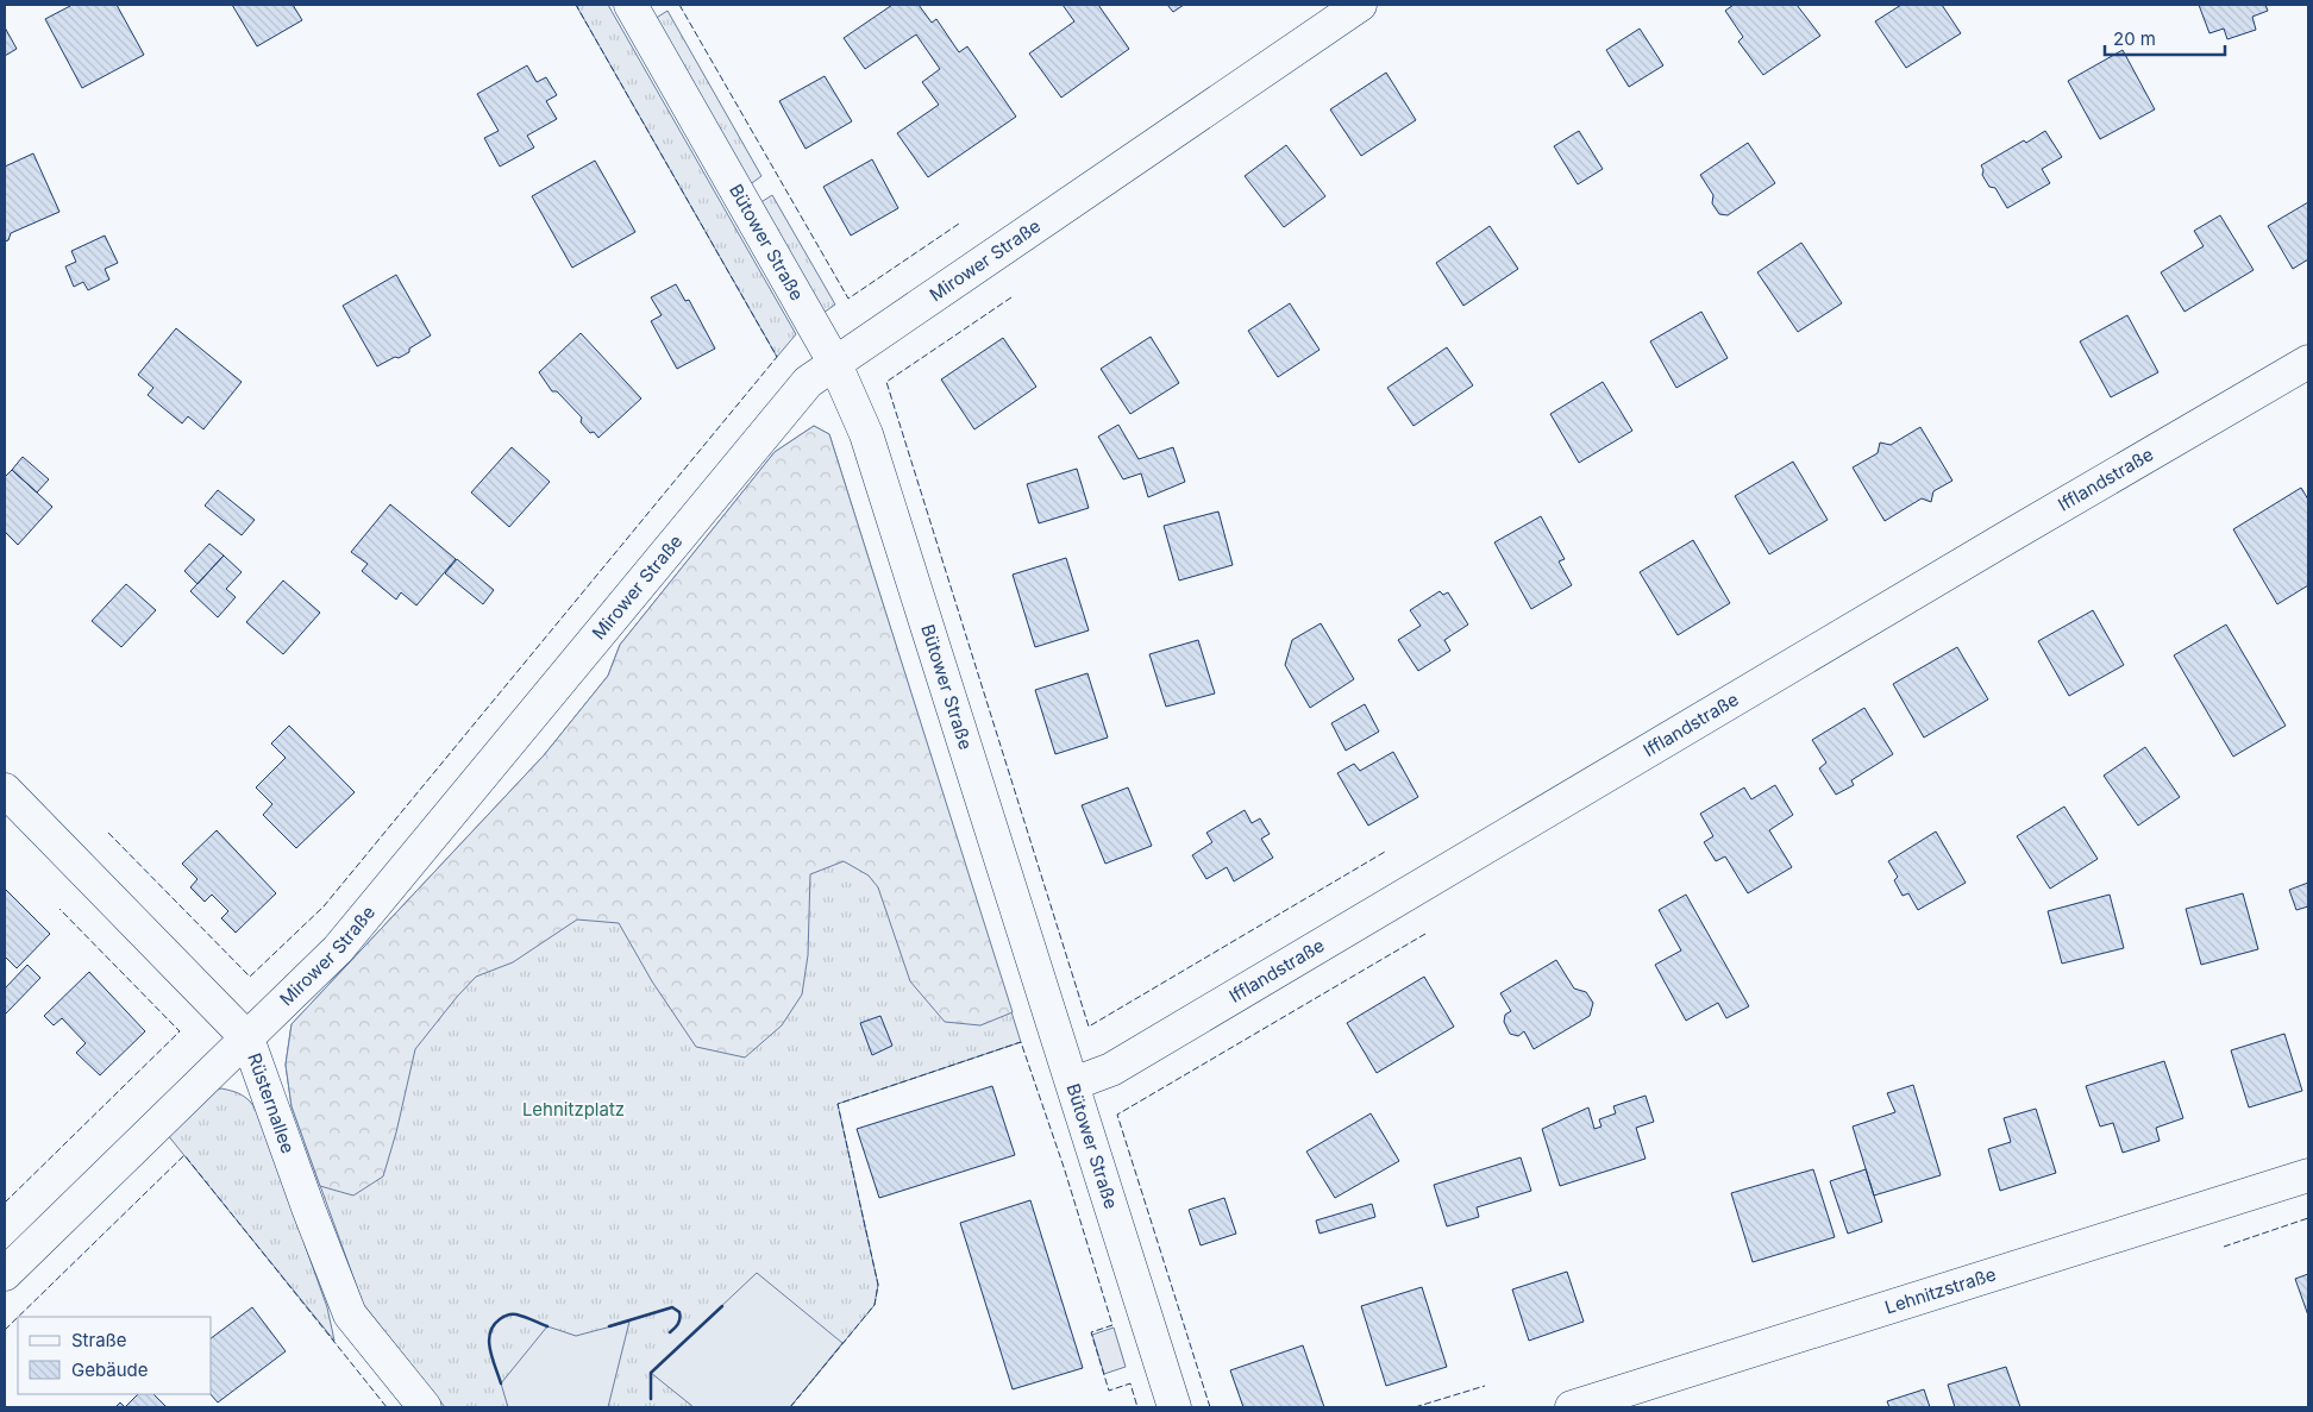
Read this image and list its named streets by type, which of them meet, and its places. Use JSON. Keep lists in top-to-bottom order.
{
  "streets": {
    "street": [
      "Bütower Straße",
      "Mirower Straße",
      "Ifflandstraße",
      "Rüsternallee",
      "Lehnitzstraße"
    ]
  },
  "crossings": [
    ["Bütower Straße", "Mirower Straße"],
    ["Bütower Straße", "Ifflandstraße"],
    ["Mirower Straße", "Rüsternallee"]
  ],
  "parks": ["Lehnitzplatz"],
  "legend": ["Straße", "Gebäude"],
  "scale_bar": "20 m"
}
